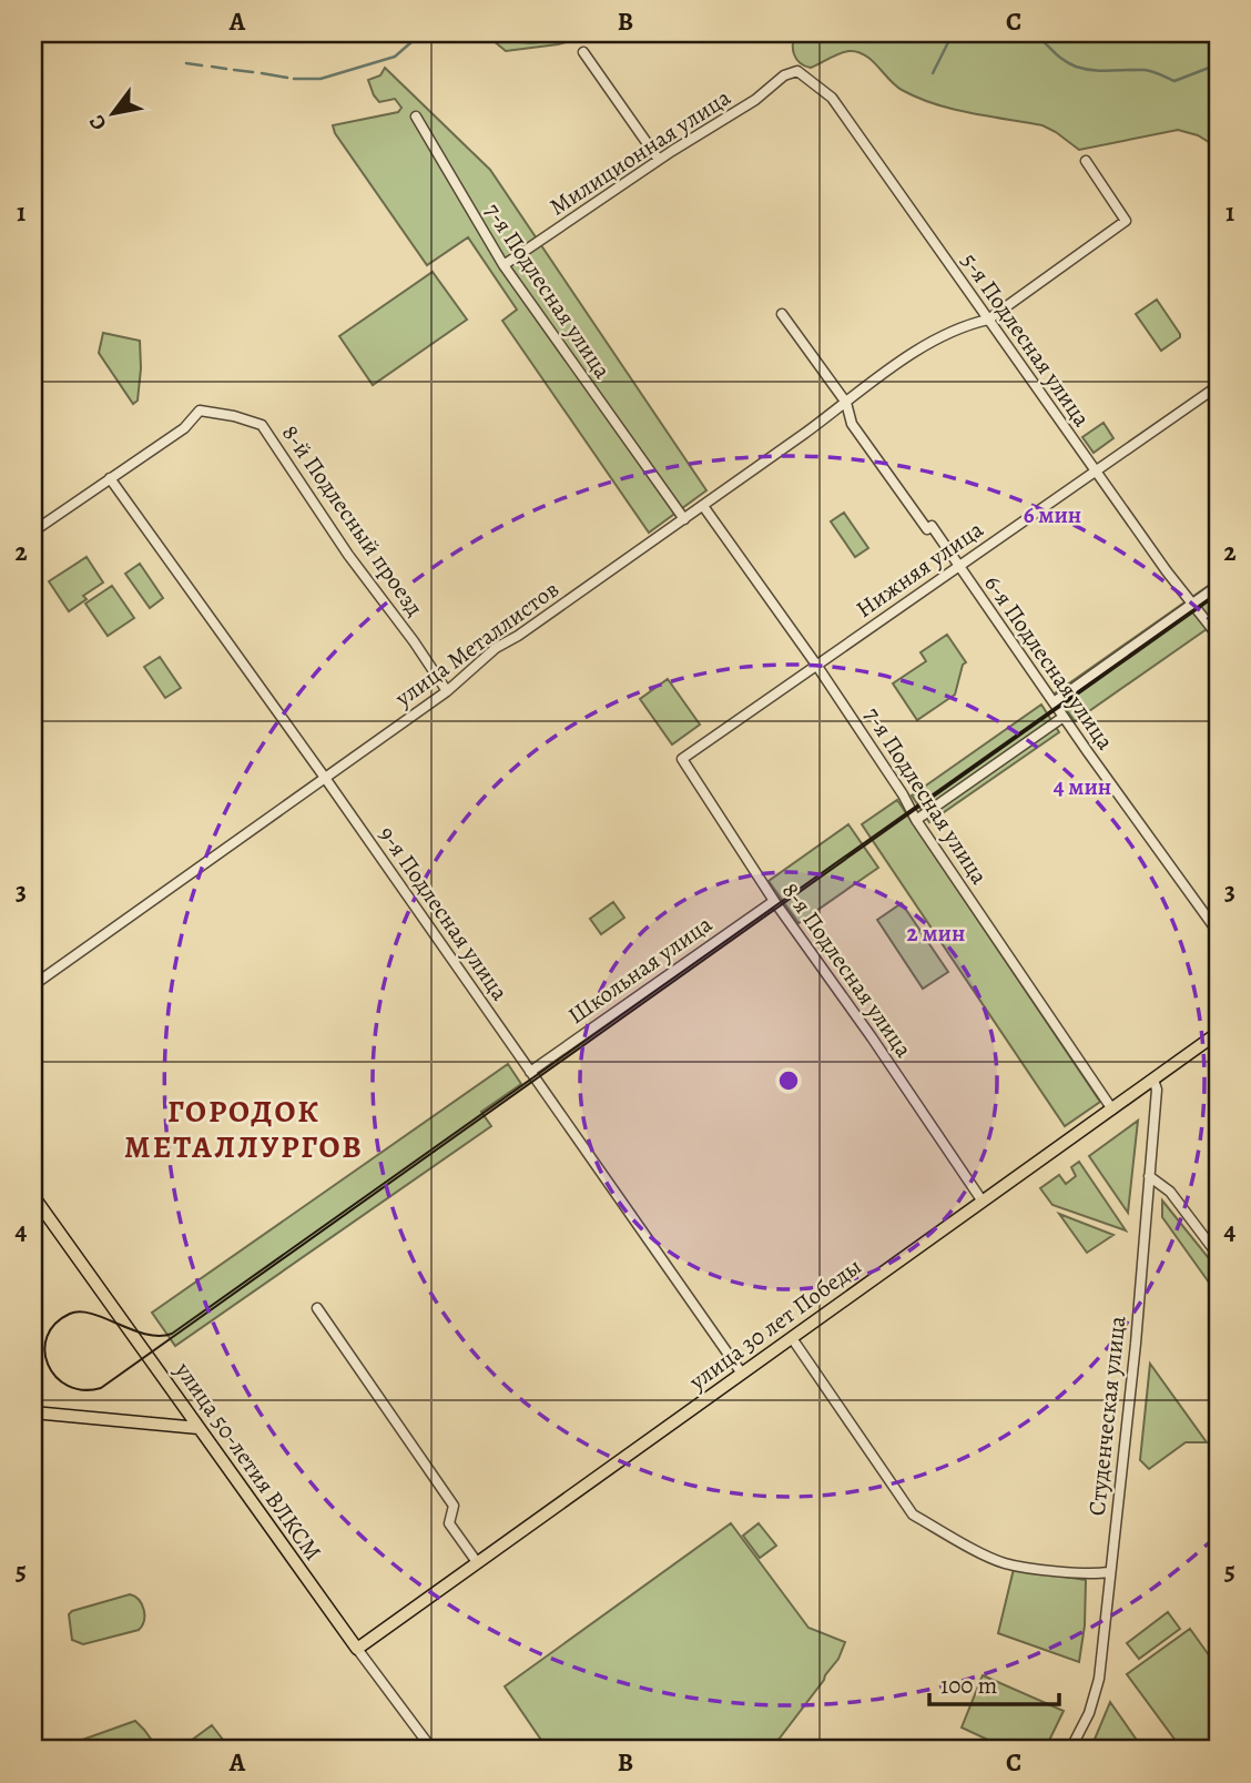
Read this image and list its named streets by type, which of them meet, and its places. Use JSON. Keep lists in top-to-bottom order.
{
  "streets": {
    "main road": ["улица 30 лет Победы", "улица 50-летия ВЛКСМ"],
    "street": [
      "Милиционная улица",
      "7-я Подлесная улица",
      "5-я Подлесная улица",
      "8-й Подлесный проезд",
      "Нижняя улица",
      "улица Металлистов",
      "6-я Подлесная улица",
      "9-я Подлесная улица",
      "Школьная улица",
      "8-я Подлесная улица",
      "Студенческая улица"
    ]
  },
  "crossings": [
    ["Милиционная улица", "7-я Подлесная улица"],
    ["Милиционная улица", "5-я Подлесная улица"],
    ["7-я Подлесная улица", "Нижняя улица"],
    ["7-я Подлесная улица", "улица Металлистов"],
    ["7-я Подлесная улица", "улица 30 лет Победы"],
    ["5-я Подлесная улица", "Нижняя улица"],
    ["5-я Подлесная улица", "улица Металлистов"],
    ["8-й Подлесный проезд", "улица Металлистов"],
    ["8-й Подлесный проезд", "9-я Подлесная улица"],
    ["Нижняя улица", "6-я Подлесная улица"],
    ["Нижняя улица", "8-я Подлесная улица"],
    ["улица Металлистов", "6-я Подлесная улица"],
    ["улица Металлистов", "9-я Подлесная улица"],
    ["9-я Подлесная улица", "Школьная улица"],
    ["9-я Подлесная улица", "улица 30 лет Победы"],
    ["Школьная улица", "8-я Подлесная улица"],
    ["8-я Подлесная улица", "улица 30 лет Победы"],
    ["улица 30 лет Победы", "Студенческая улица"],
    ["улица 30 лет Победы", "улица 50-летия ВЛКСМ"]
  ],
  "districts": ["ГОРОДОК МЕТАЛЛУРГОВ"],
  "scale_bar": "100 m",
  "north": "bottom left",
  "grid": {
    "columns": ["A", "B", "C"],
    "rows": [
      "1",
      "2",
      "3",
      "4",
      "5"
    ]
  },
  "rings": ["6 мин", "4 мин", "2 мин"]
}
